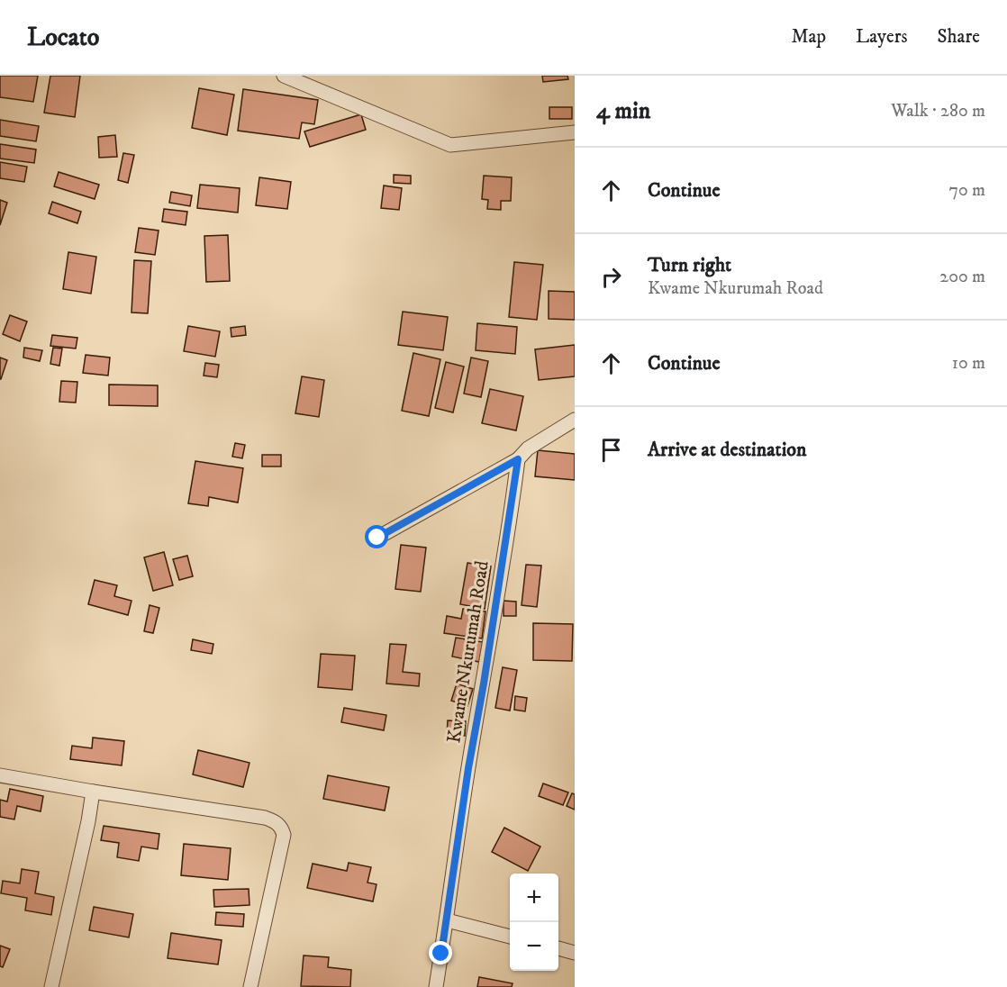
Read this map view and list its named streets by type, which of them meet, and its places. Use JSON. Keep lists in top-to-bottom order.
{
  "streets": {
    "street": ["Kwame Nkurumah Road"]
  },
  "page": {
    "header": "Locato",
    "nav": ["Map", "Layers", "Share"],
    "heading": ["4 min", "Walk · 280 m"],
    "list": [
      ["Continue", "70 m"],
      ["Turn right", "Kwame Nkurumah Road", "200 m"],
      ["Continue", "10 m"],
      "Arrive at destination"
    ],
    "map_buttons": ["+", "−"]
  }
}
